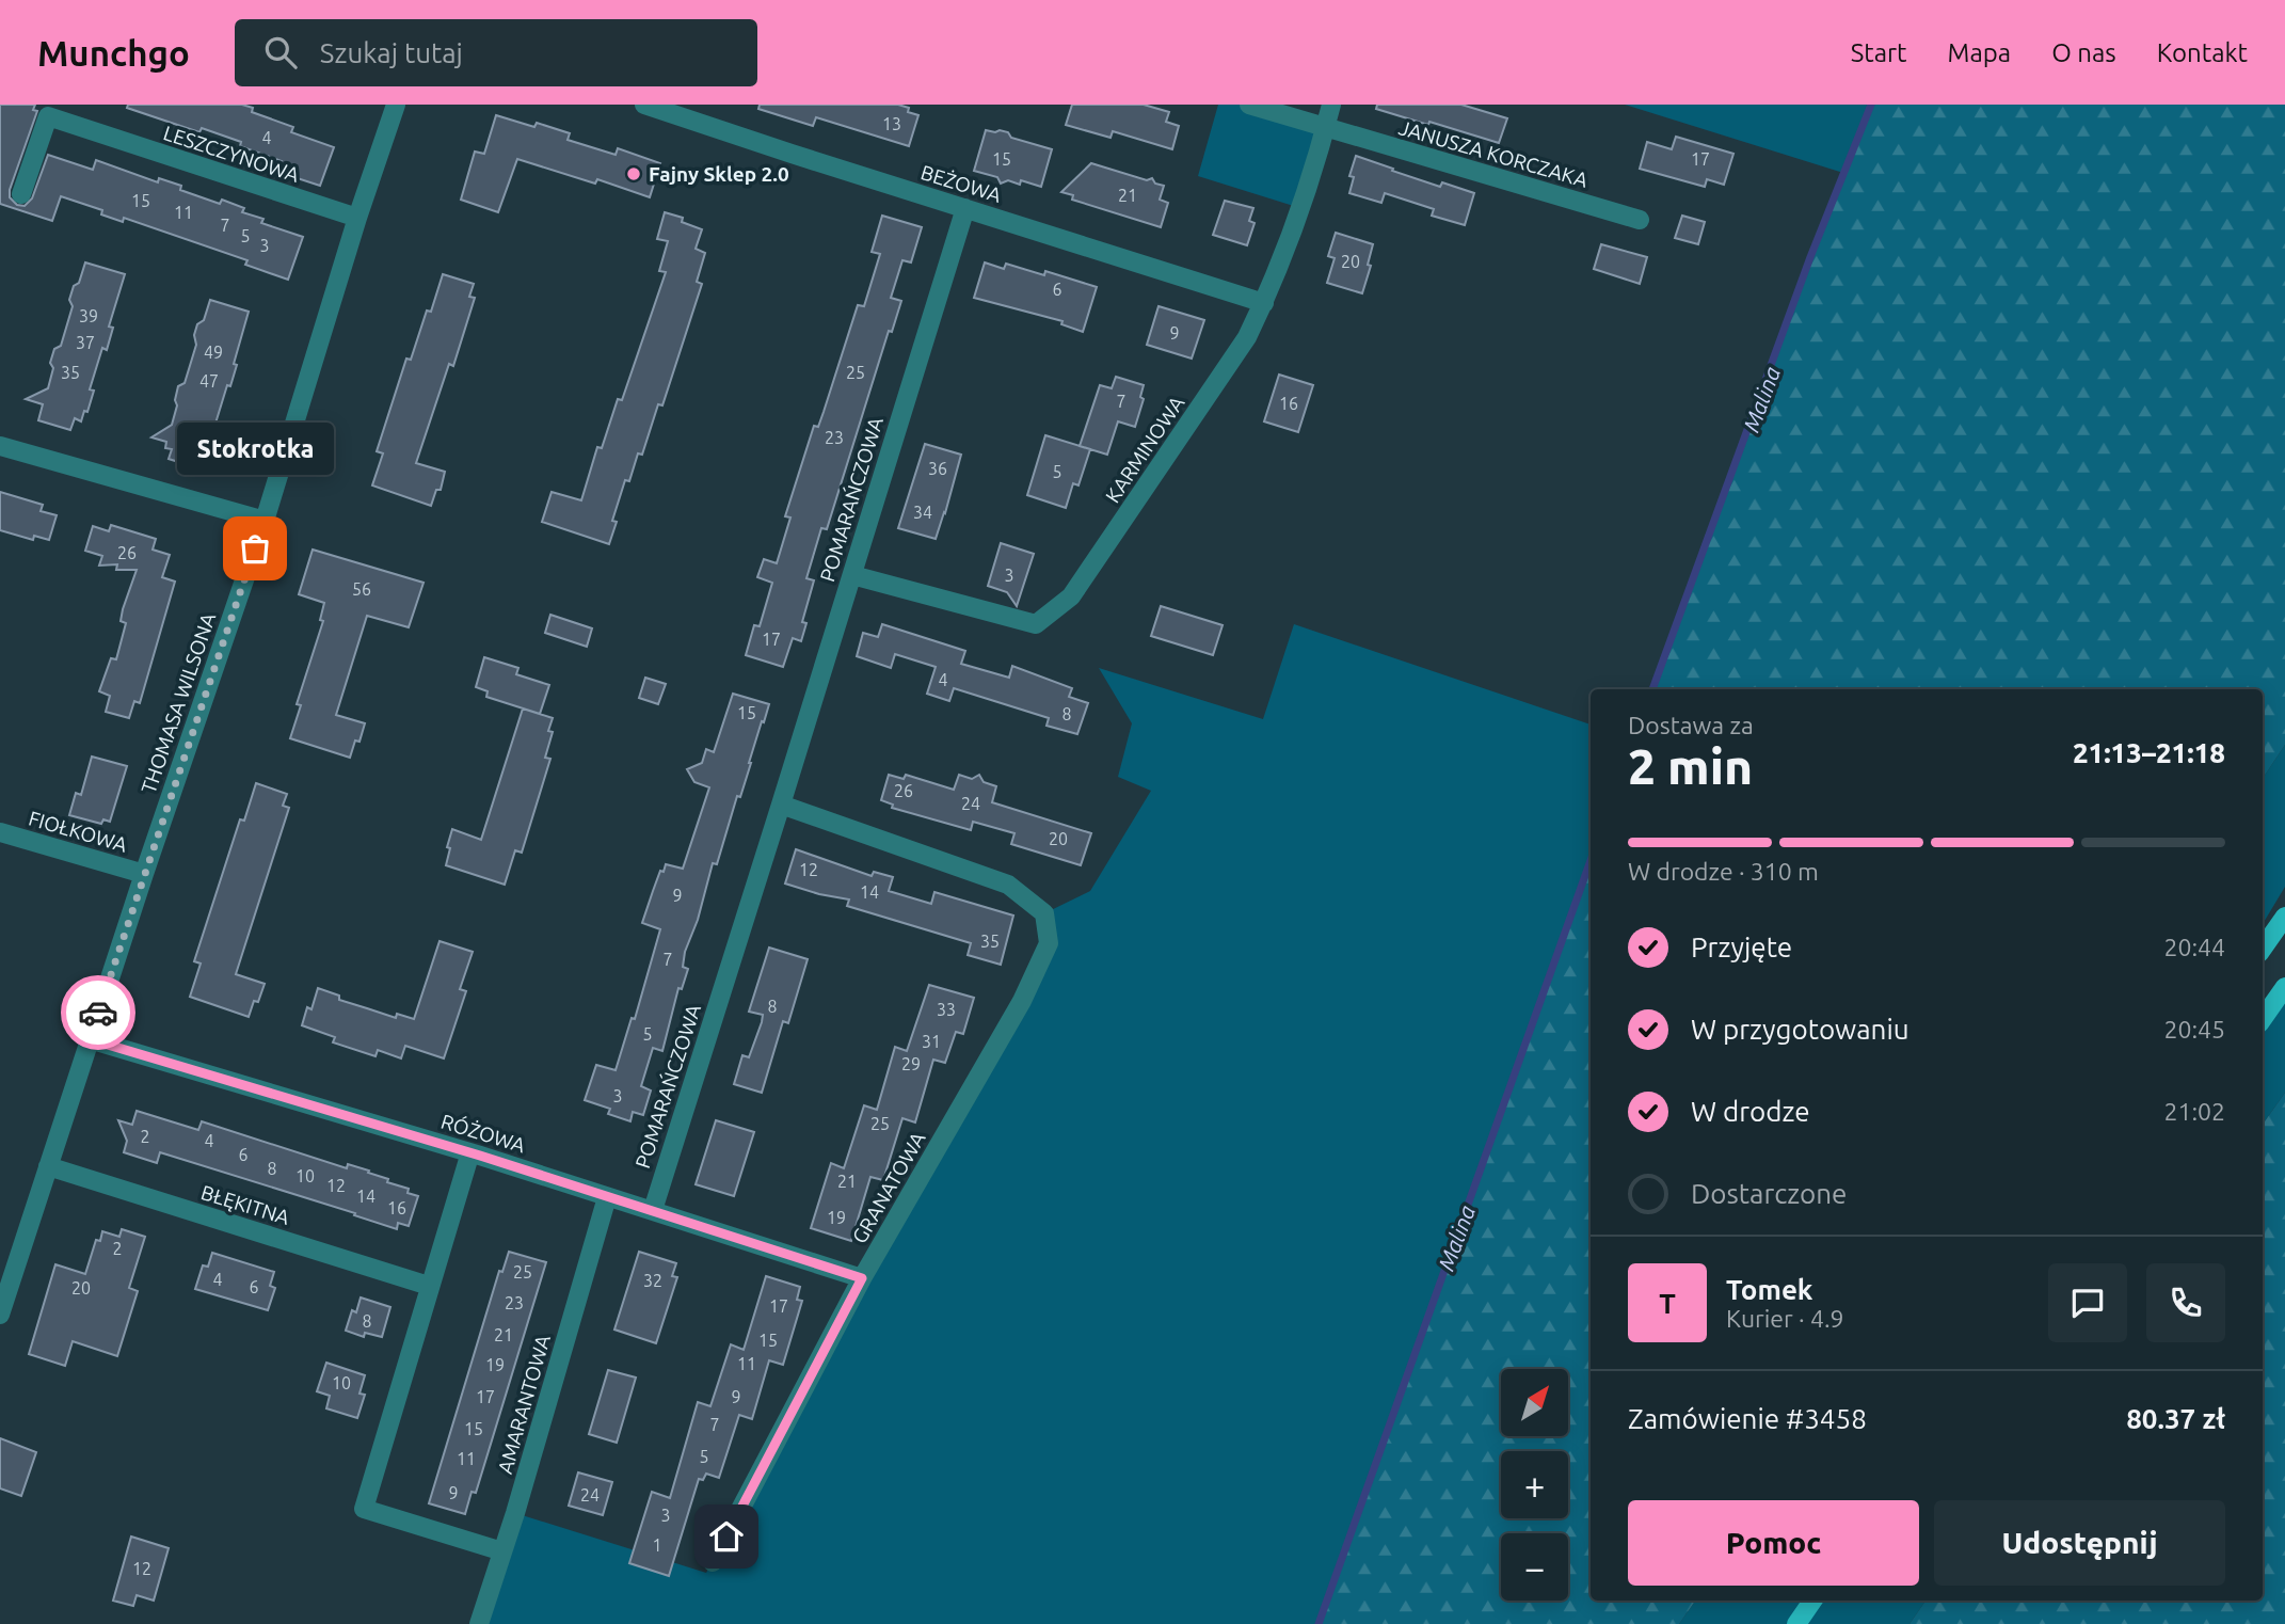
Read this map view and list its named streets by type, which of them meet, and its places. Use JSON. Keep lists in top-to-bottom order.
{
  "streets": {
    "street": [
      "LESZCZYNOWA",
      "JANUSZA KORCZAKA",
      "BEŻOWA",
      "KARMINOWA",
      "POMARAŃCZOWA",
      "THOMASA WILSONA",
      "FIOŁKOWA",
      "RÓŻOWA",
      "GRANATOWA",
      "BŁĘKITNA",
      "AMARANTOWA"
    ]
  },
  "crossings": [
    ["LESZCZYNOWA", "THOMASA WILSONA"],
    ["JANUSZA KORCZAKA", "KARMINOWA"],
    ["BEŻOWA", "KARMINOWA"],
    ["BEŻOWA", "POMARAŃCZOWA"],
    ["KARMINOWA", "POMARAŃCZOWA"],
    ["POMARAŃCZOWA", "RÓŻOWA"],
    ["POMARAŃCZOWA", "GRANATOWA"],
    ["THOMASA WILSONA", "FIOŁKOWA"],
    ["THOMASA WILSONA", "RÓŻOWA"],
    ["THOMASA WILSONA", "BŁĘKITNA"],
    ["RÓŻOWA", "GRANATOWA"],
    ["RÓŻOWA", "AMARANTOWA"]
  ],
  "water": ["Malina"],
  "places": ["Fajny Sklep 2.0", "Stokrotka"],
  "house_numbers": [
    "13",
    "4",
    "15",
    "17",
    "21",
    "15",
    "11",
    "7",
    "5",
    "3",
    "20",
    "6",
    "39",
    "9",
    "37",
    "49",
    "35",
    "25",
    "47",
    "7",
    "16",
    "23",
    "36",
    "5",
    "34",
    "26",
    "3",
    "56",
    "17",
    "4",
    "15",
    "8",
    "26",
    "24",
    "20",
    "12",
    "14",
    "9",
    "35",
    "7",
    "8",
    "33",
    "5",
    "31",
    "29",
    "3",
    "25",
    "2",
    "4",
    "6",
    "8",
    "10",
    "21",
    "12",
    "14",
    "16",
    "19",
    "2",
    "25",
    "4",
    "32",
    "6",
    "20",
    "23",
    "17",
    "8",
    "21",
    "15",
    "11",
    "19",
    "10",
    "17",
    "9",
    "7",
    "15",
    "5",
    "11",
    "9",
    "24",
    "3",
    "1",
    "12"
  ],
  "north": "top right",
  "page": {
    "header": "Munchgo",
    "search": "Szukaj tutaj",
    "nav": [
      "Start",
      "Mapa",
      "O nas",
      "Kontakt"
    ],
    "bubble": "Stokrotka",
    "heading": ["2 min", "Dostawa za", "21:13–21:18"],
    "panel": [
      "Tomek",
      "Kurier · 4.9",
      "Zamówienie #3458",
      "80.37 zł"
    ],
    "bar": "W drodze · 310 m",
    "list": [
      ["Przyjęte", "20:44"],
      ["W przygotowaniu", "20:45"],
      ["W drodze", "21:02"],
      "Dostarczone"
    ],
    "round": "T",
    "map_buttons": ["+", "−"],
    "buttons": ["Pomoc", "Udostępnij"]
  }
}
